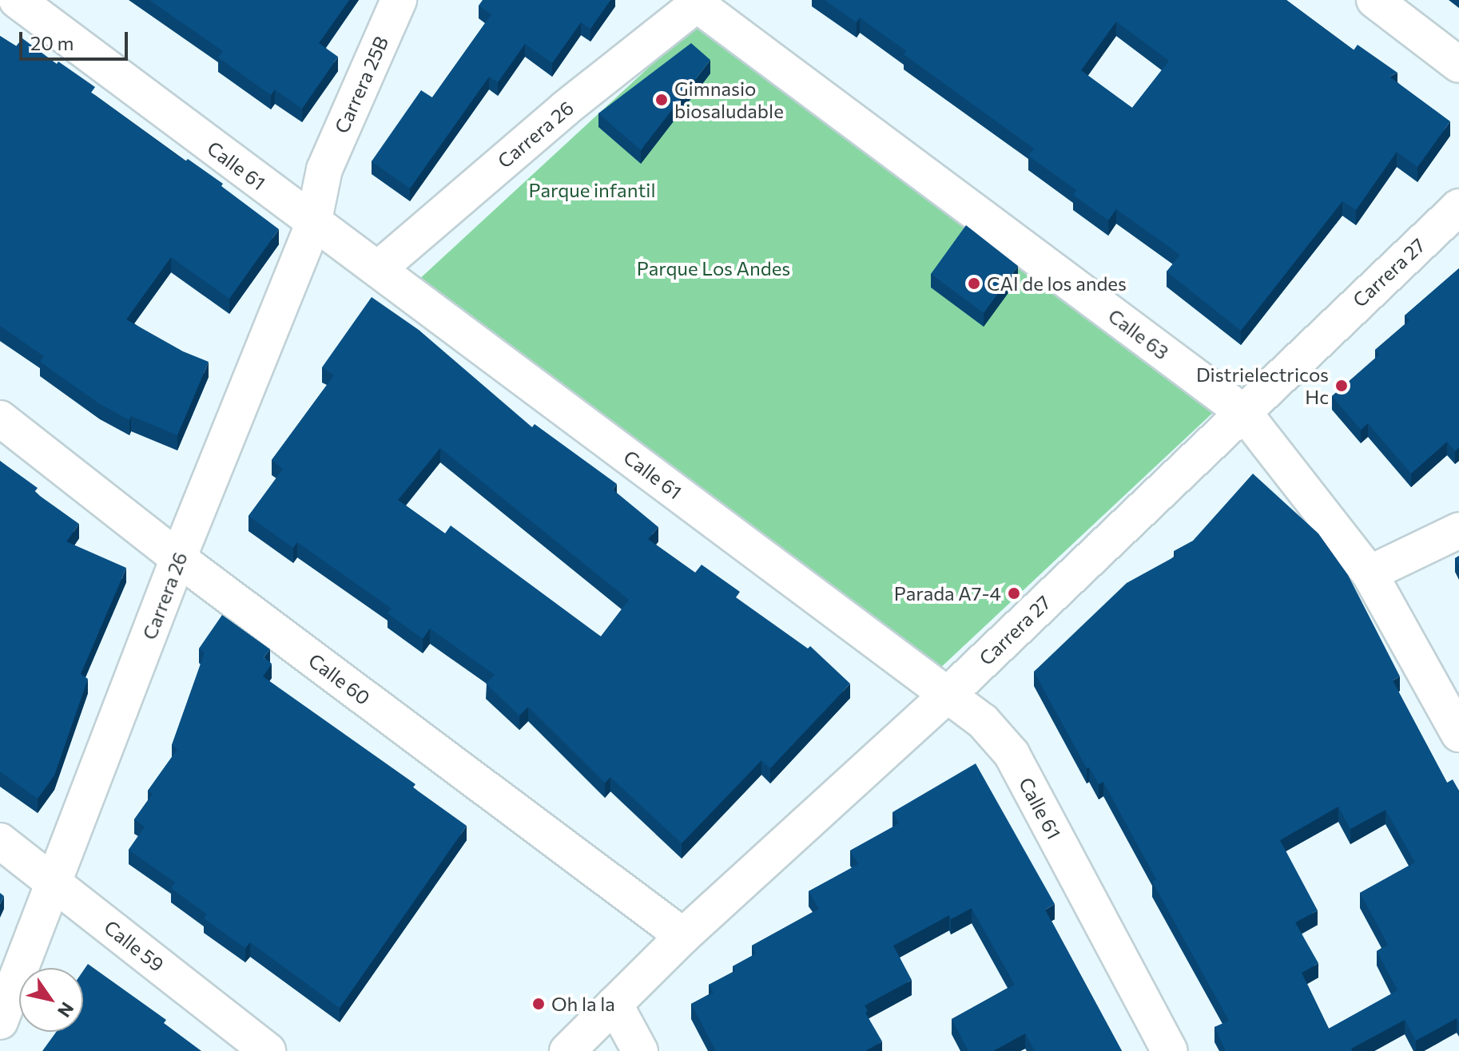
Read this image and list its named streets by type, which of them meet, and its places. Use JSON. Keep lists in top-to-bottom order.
{
  "streets": {
    "street": [
      "Carrera 25B",
      "Carrera 26",
      "Calle 61",
      "Carrera 27",
      "Calle 63",
      "Calle 60",
      "Calle 59"
    ]
  },
  "crossings": [
    ["Carrera 25B", "Carrera 26"],
    ["Carrera 26", "Calle 61"],
    ["Carrera 26", "Calle 63"],
    ["Carrera 26", "Calle 60"],
    ["Carrera 26", "Calle 59"],
    ["Calle 61", "Carrera 27"],
    ["Carrera 27", "Calle 63"],
    ["Carrera 27", "Calle 60"]
  ],
  "parks": ["Parque infantil", "Parque Los Andes"],
  "places": [
    "Gimnasio biosaludable",
    "CAI de los andes",
    "Distrielectricos Hc",
    "Parada A7-4",
    "Oh la la"
  ],
  "scale_bar": "20 m",
  "north": "bottom right"
}
